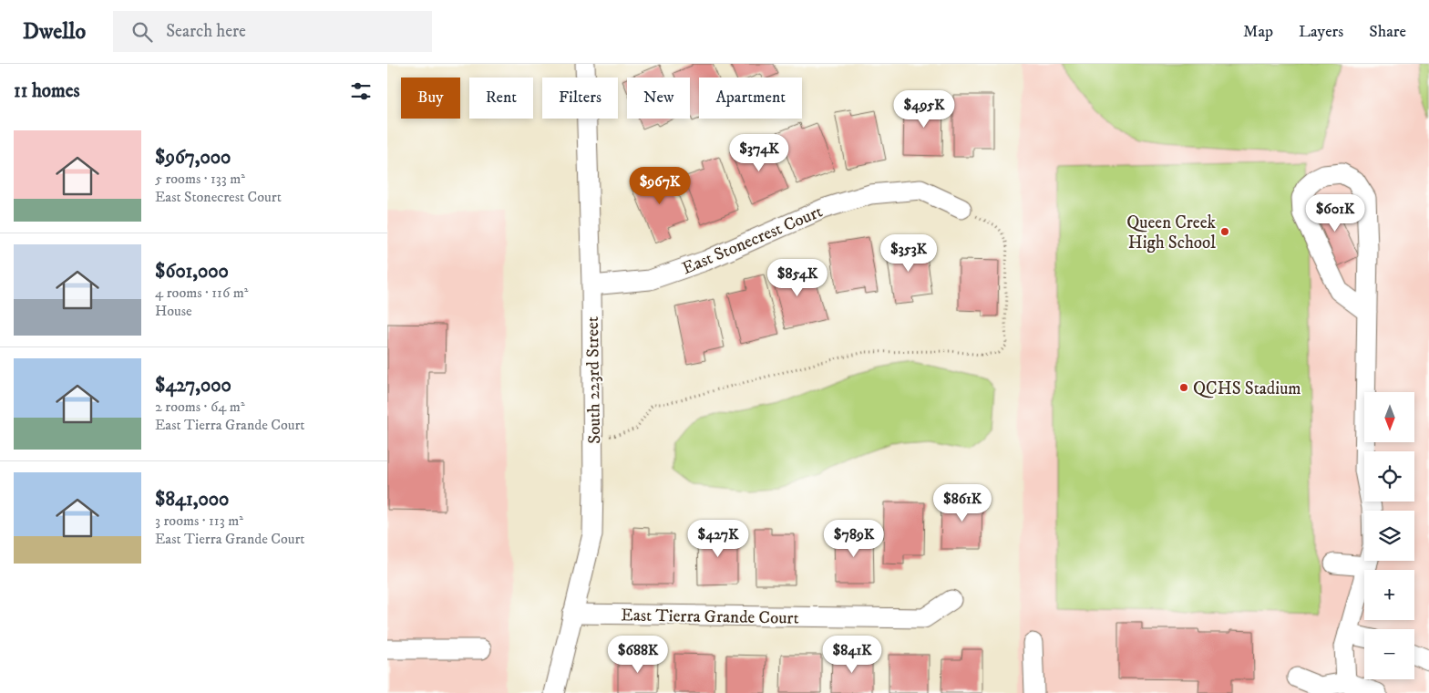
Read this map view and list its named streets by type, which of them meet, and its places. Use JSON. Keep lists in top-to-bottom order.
{
  "streets": {
    "street": ["East Stonecrest Court", "South 223rd Street", "East Tierra Grande Court"]
  },
  "crossings": [
    ["East Stonecrest Court", "South 223rd Street"],
    ["South 223rd Street", "East Tierra Grande Court"]
  ],
  "places": ["Queen Creek High School", "QCHS Stadium"],
  "north": "bottom",
  "page": {
    "header": "Dwello",
    "search": "Search here",
    "nav": ["Map", "Layers", "Share"],
    "heading": "11 homes",
    "chip": [
      "Buy",
      "Rent",
      "Filters",
      "New",
      "Apartment"
    ],
    "price": [
      "$495K",
      "$374K",
      "$967K",
      "$601K",
      "$353K",
      "$854K",
      "$861K",
      "$427K",
      "$789K",
      "$688K",
      "$841K"
    ],
    "list": [
      {
        "name": "$967,000",
        "note": "5 rooms · 133 m² · East Stonecrest Court"
      },
      {
        "name": "$601,000",
        "note": "4 rooms · 116 m² · House"
      },
      {
        "name": "$427,000",
        "note": "2 rooms · 64 m² · East Tierra Grande Court"
      },
      {
        "name": "$841,000",
        "note": "3 rooms · 113 m² · East Tierra Grande Court"
      }
    ],
    "map_buttons": ["+", "−"]
  }
}
